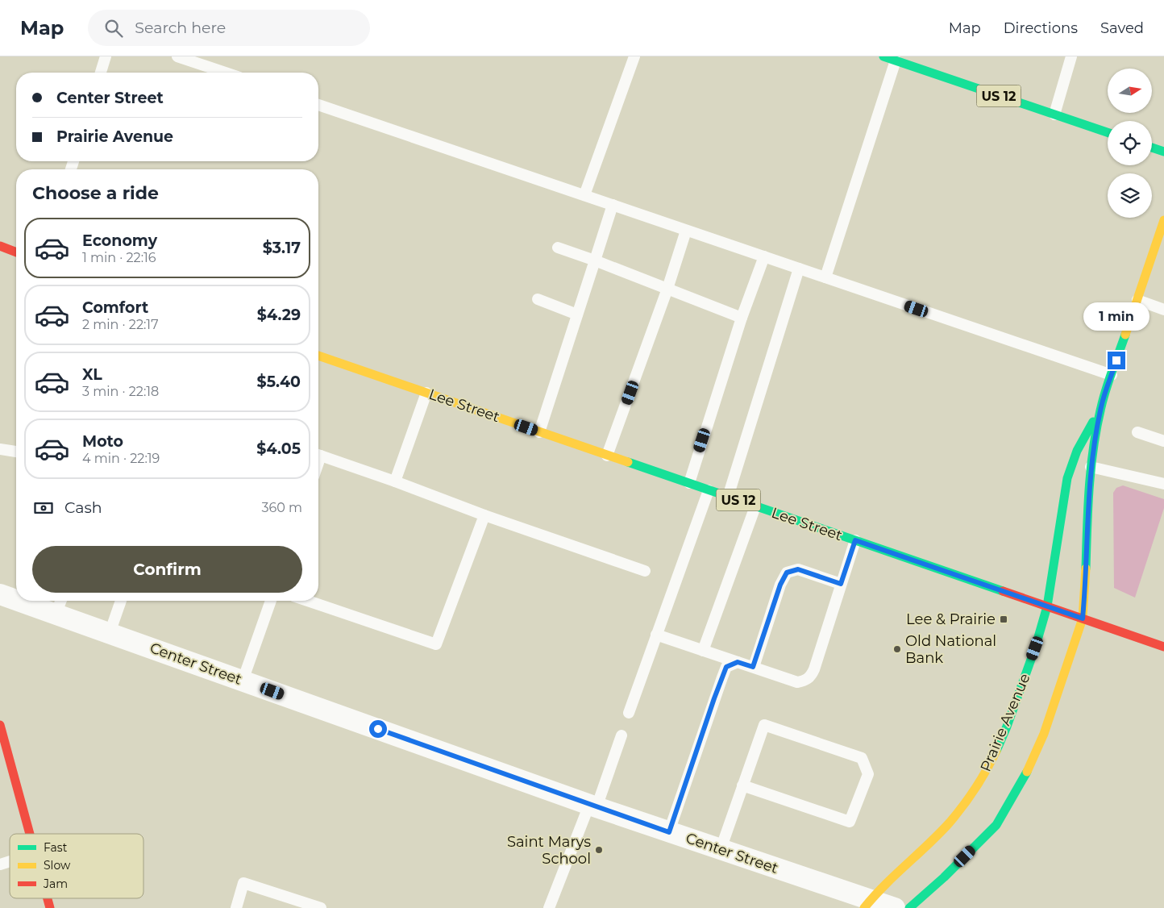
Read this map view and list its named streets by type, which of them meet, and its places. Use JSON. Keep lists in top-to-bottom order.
{
  "streets": {
    "street": [
      "US 12",
      "Lee Street",
      "Center Street",
      "Prairie Avenue"
    ]
  },
  "crossings": [
    ["Lee Street", "Prairie Avenue"],
    ["Center Street", "Prairie Avenue"]
  ],
  "places": {
    "transit": ["Lee & Prairie"],
    "other": ["Old National Bank", "Saint Marys School"]
  },
  "legend": ["Fast", "Slow", "Jam"],
  "north": "right",
  "page": {
    "header": "Map",
    "search": "Search here",
    "nav": ["Map", "Directions", "Saved"],
    "banner": ["Center Street", "Prairie Avenue"],
    "heading": "Choose a ride",
    "list": [
      {
        "name": "Economy",
        "note": "1 min · 22:16",
        "value": "$3.17"
      },
      {
        "name": "Comfort",
        "note": "2 min · 22:17",
        "value": "$4.29"
      },
      {
        "name": "XL",
        "note": "3 min · 22:18",
        "value": "$5.40"
      },
      {
        "name": "Moto",
        "note": "4 min · 22:19",
        "value": "$4.05"
      }
    ],
    "bubble": "1 min",
    "pay": ["Cash", "360 m"],
    "buttons": "Confirm"
  }
}
